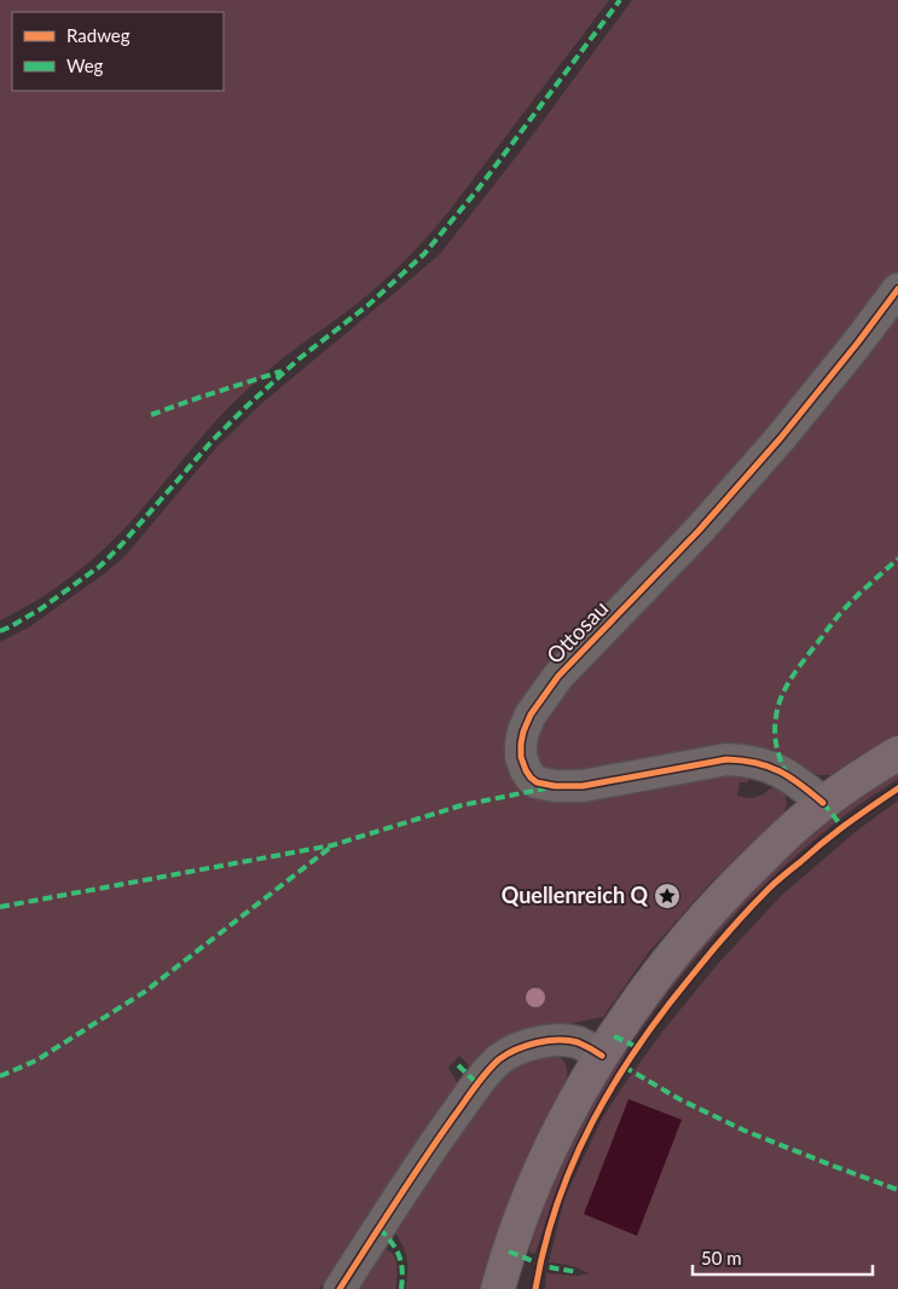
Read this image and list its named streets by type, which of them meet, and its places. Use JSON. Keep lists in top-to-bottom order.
{
  "streets": {
    "street": ["Ottosau"]
  },
  "places": {
    "place": ["Quellenreich Q"]
  },
  "legend": ["Radweg", "Weg"],
  "scale_bar": "50 m"
}
